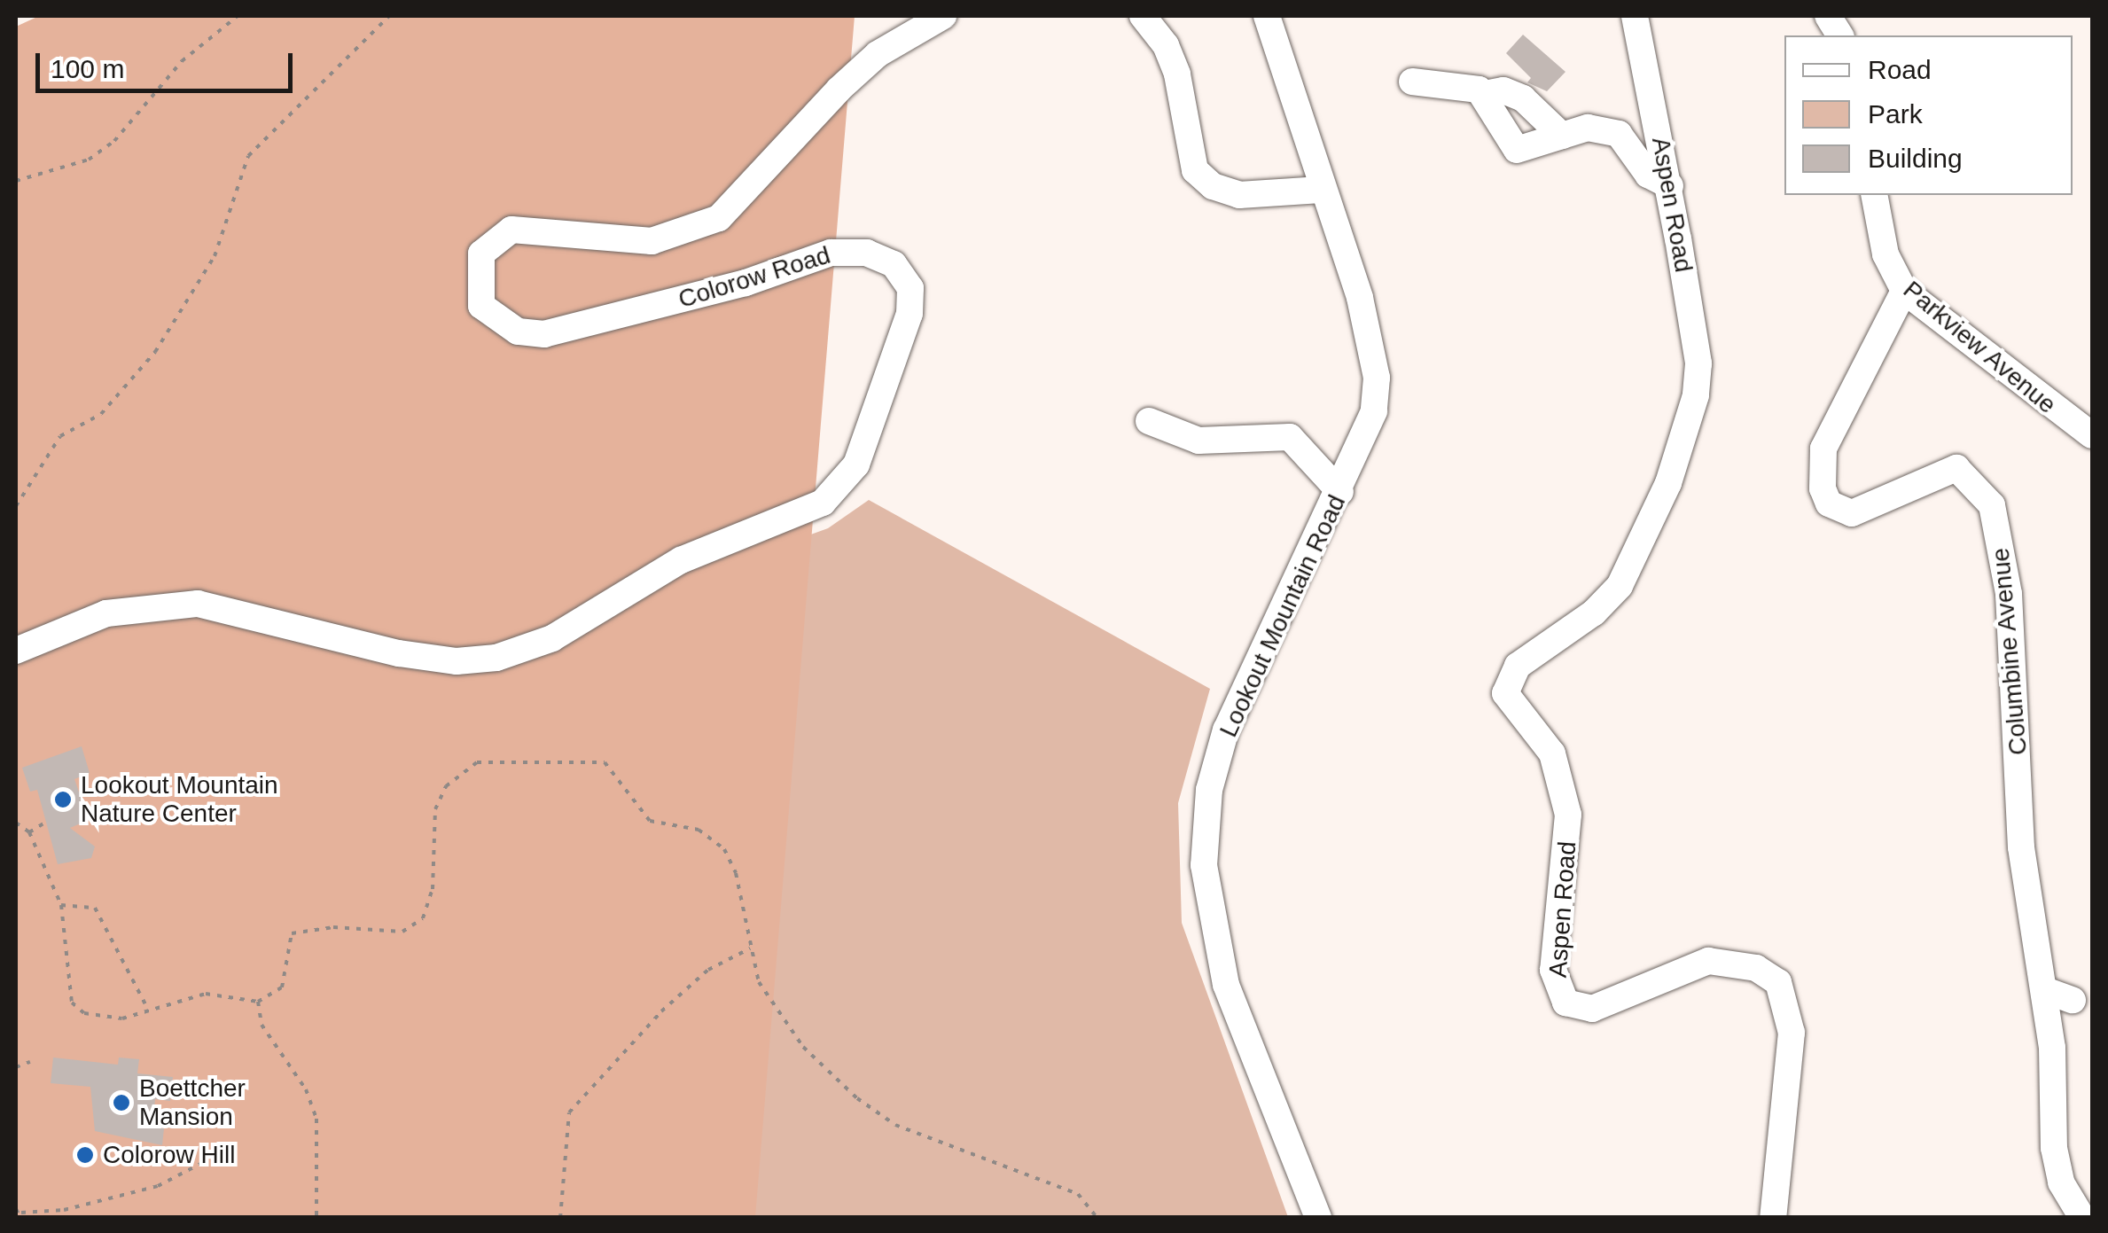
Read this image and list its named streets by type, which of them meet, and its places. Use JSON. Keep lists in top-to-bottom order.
{
  "streets": {
    "street": [
      "Aspen Road",
      "Colorow Road",
      "Parkview Avenue",
      "Lookout Mountain Road",
      "Columbine Avenue"
    ]
  },
  "crossings": [
    ["Parkview Avenue", "Columbine Avenue"]
  ],
  "places": ["Lookout Mountain Nature Center", "Boettcher Mansion", "Colorow Hill"],
  "legend": ["Road", "Park", "Building"],
  "scale_bar": "100 m"
}
